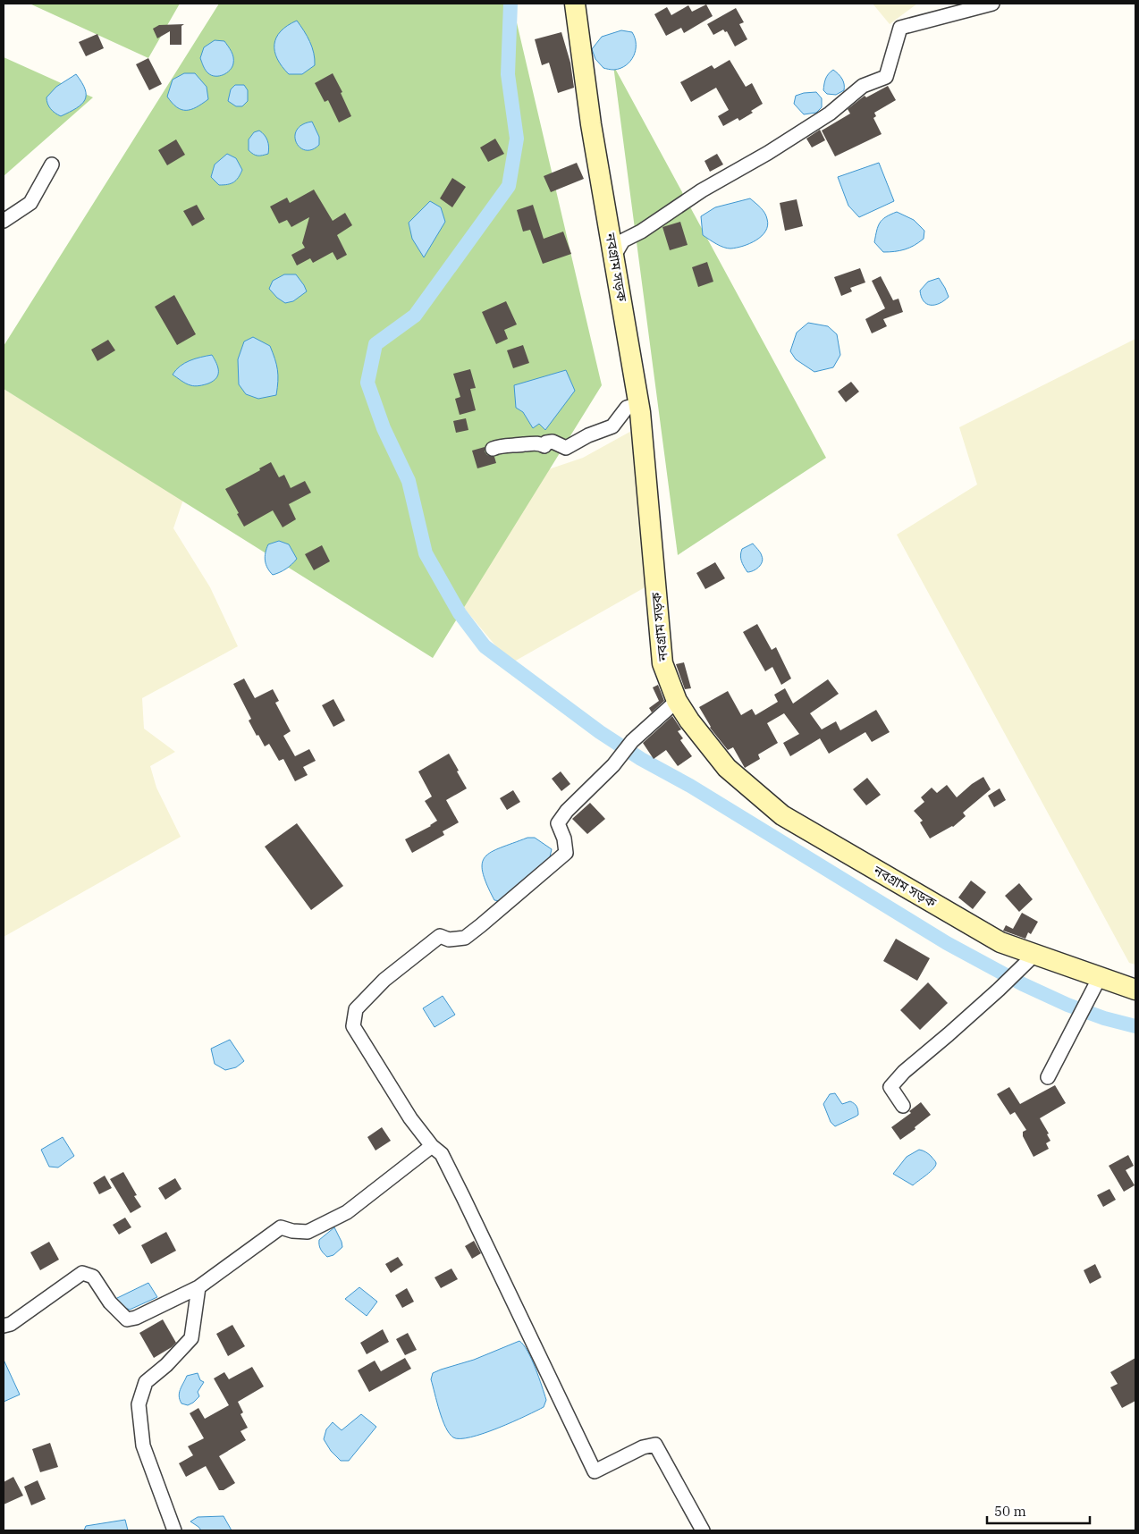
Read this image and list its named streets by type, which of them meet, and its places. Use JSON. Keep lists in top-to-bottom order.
{
  "streets": {
    "main road": ["নবগ্রাম সড়ক"]
  },
  "scale_bar": "50 m"
}
